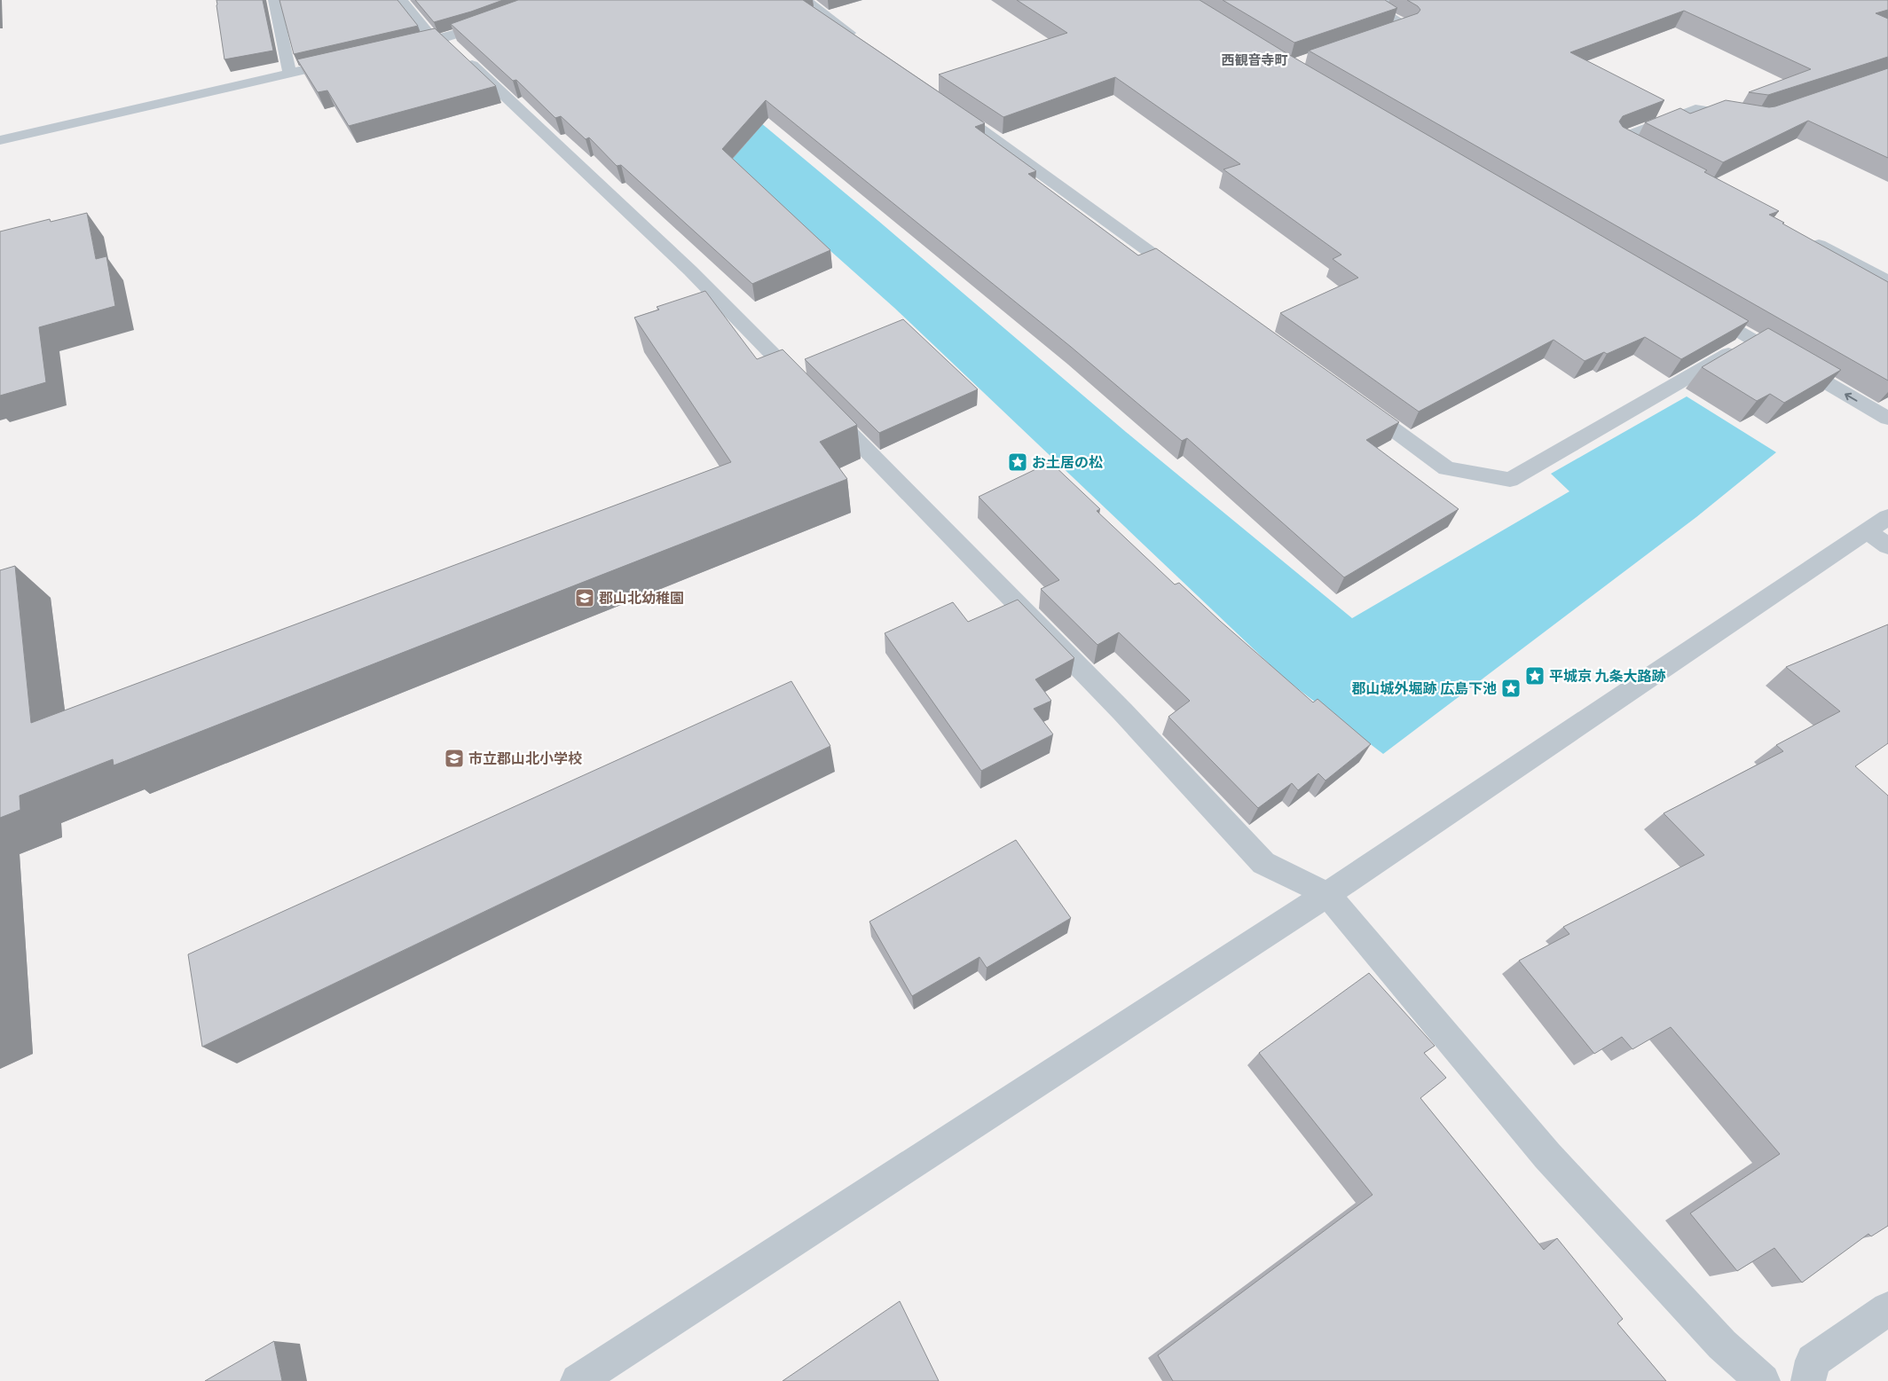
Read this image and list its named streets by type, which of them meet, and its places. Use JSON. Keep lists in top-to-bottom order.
{
  "districts": ["西観音寺町"],
  "places": {
    "place": ["お土居の松", "平城京 九条大路跡", "郡山城外堀跡 広島下池"],
    "school or university": ["郡山北幼稚園", "市立郡山北小学校"]
  }
}
